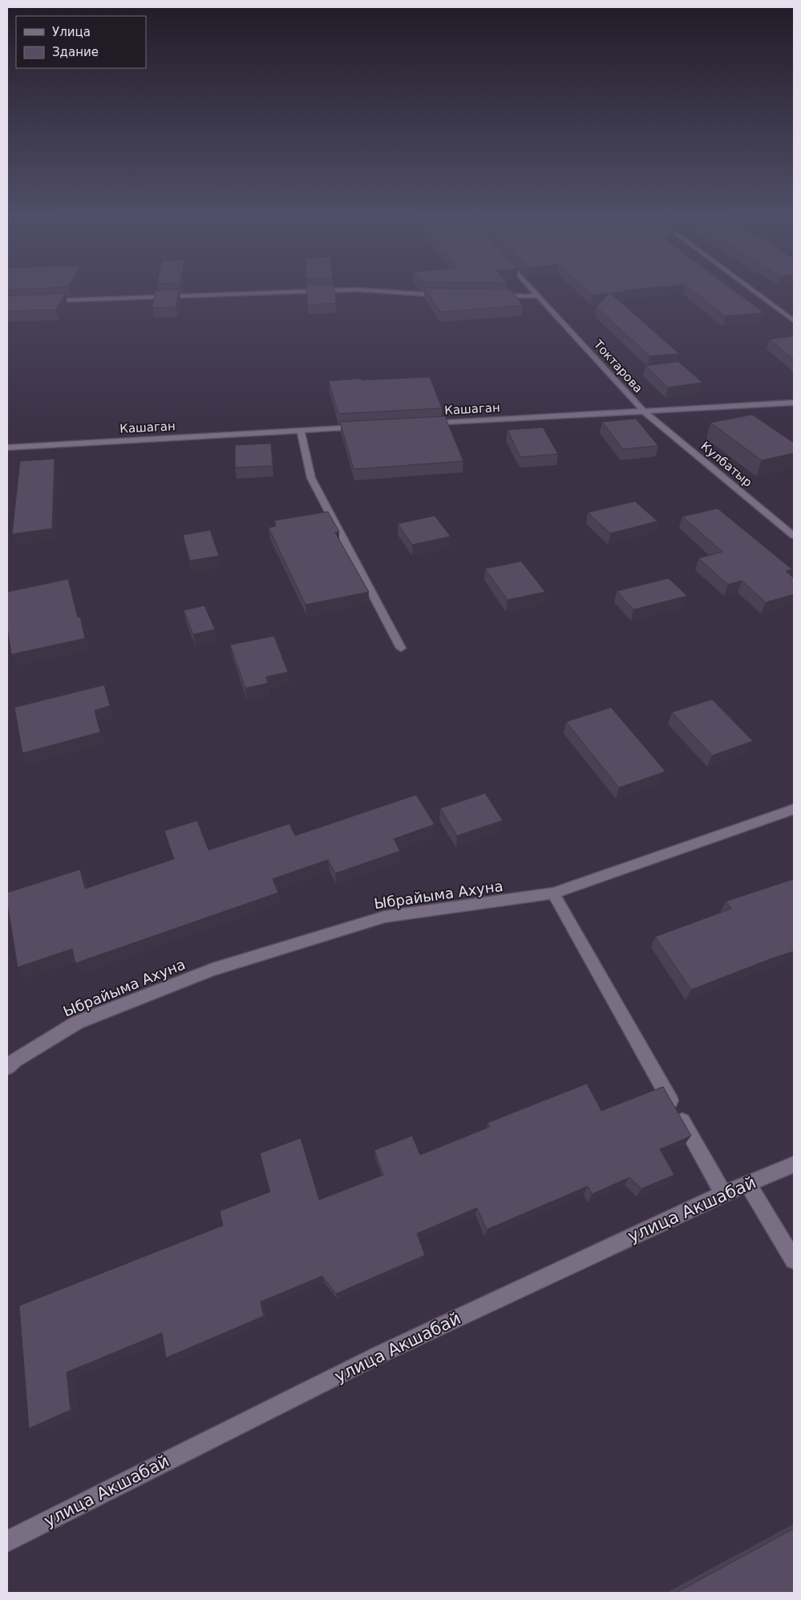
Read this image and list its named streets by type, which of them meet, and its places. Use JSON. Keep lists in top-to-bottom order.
{
  "streets": {
    "street": [
      "Токтарова",
      "Кашаган",
      "Кулбатыр",
      "Ыбрайыма Ахуна",
      "улица Акшабай"
    ]
  },
  "crossings": [
    ["Токтарова", "Кашаган"],
    ["Токтарова", "Кулбатыр"],
    ["Кашаган", "Кулбатыр"]
  ],
  "legend": ["Улица", "Здание"]
}
